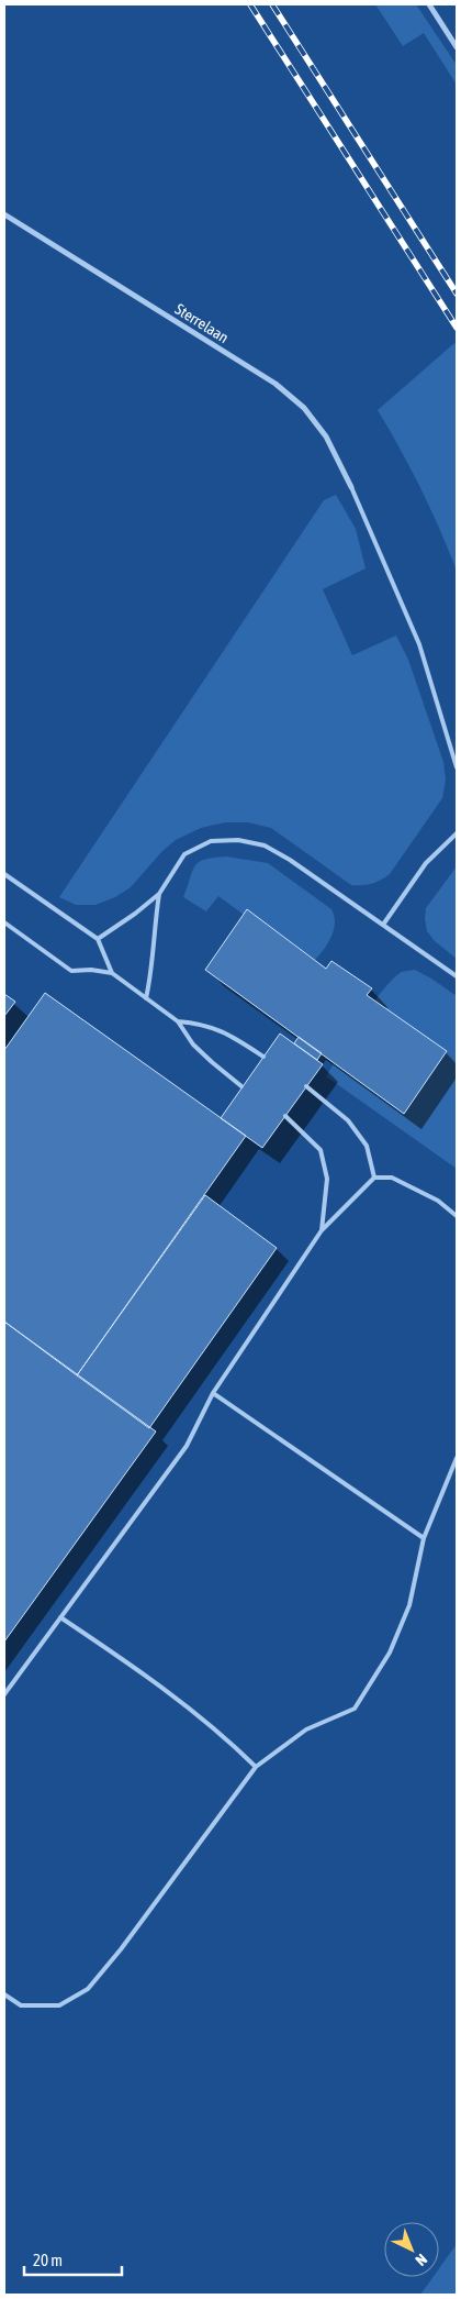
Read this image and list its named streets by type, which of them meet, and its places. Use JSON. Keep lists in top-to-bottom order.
{
  "streets": {
    "street": ["Sterrelaan"]
  },
  "scale_bar": "20 m",
  "north": "bottom right"
}
